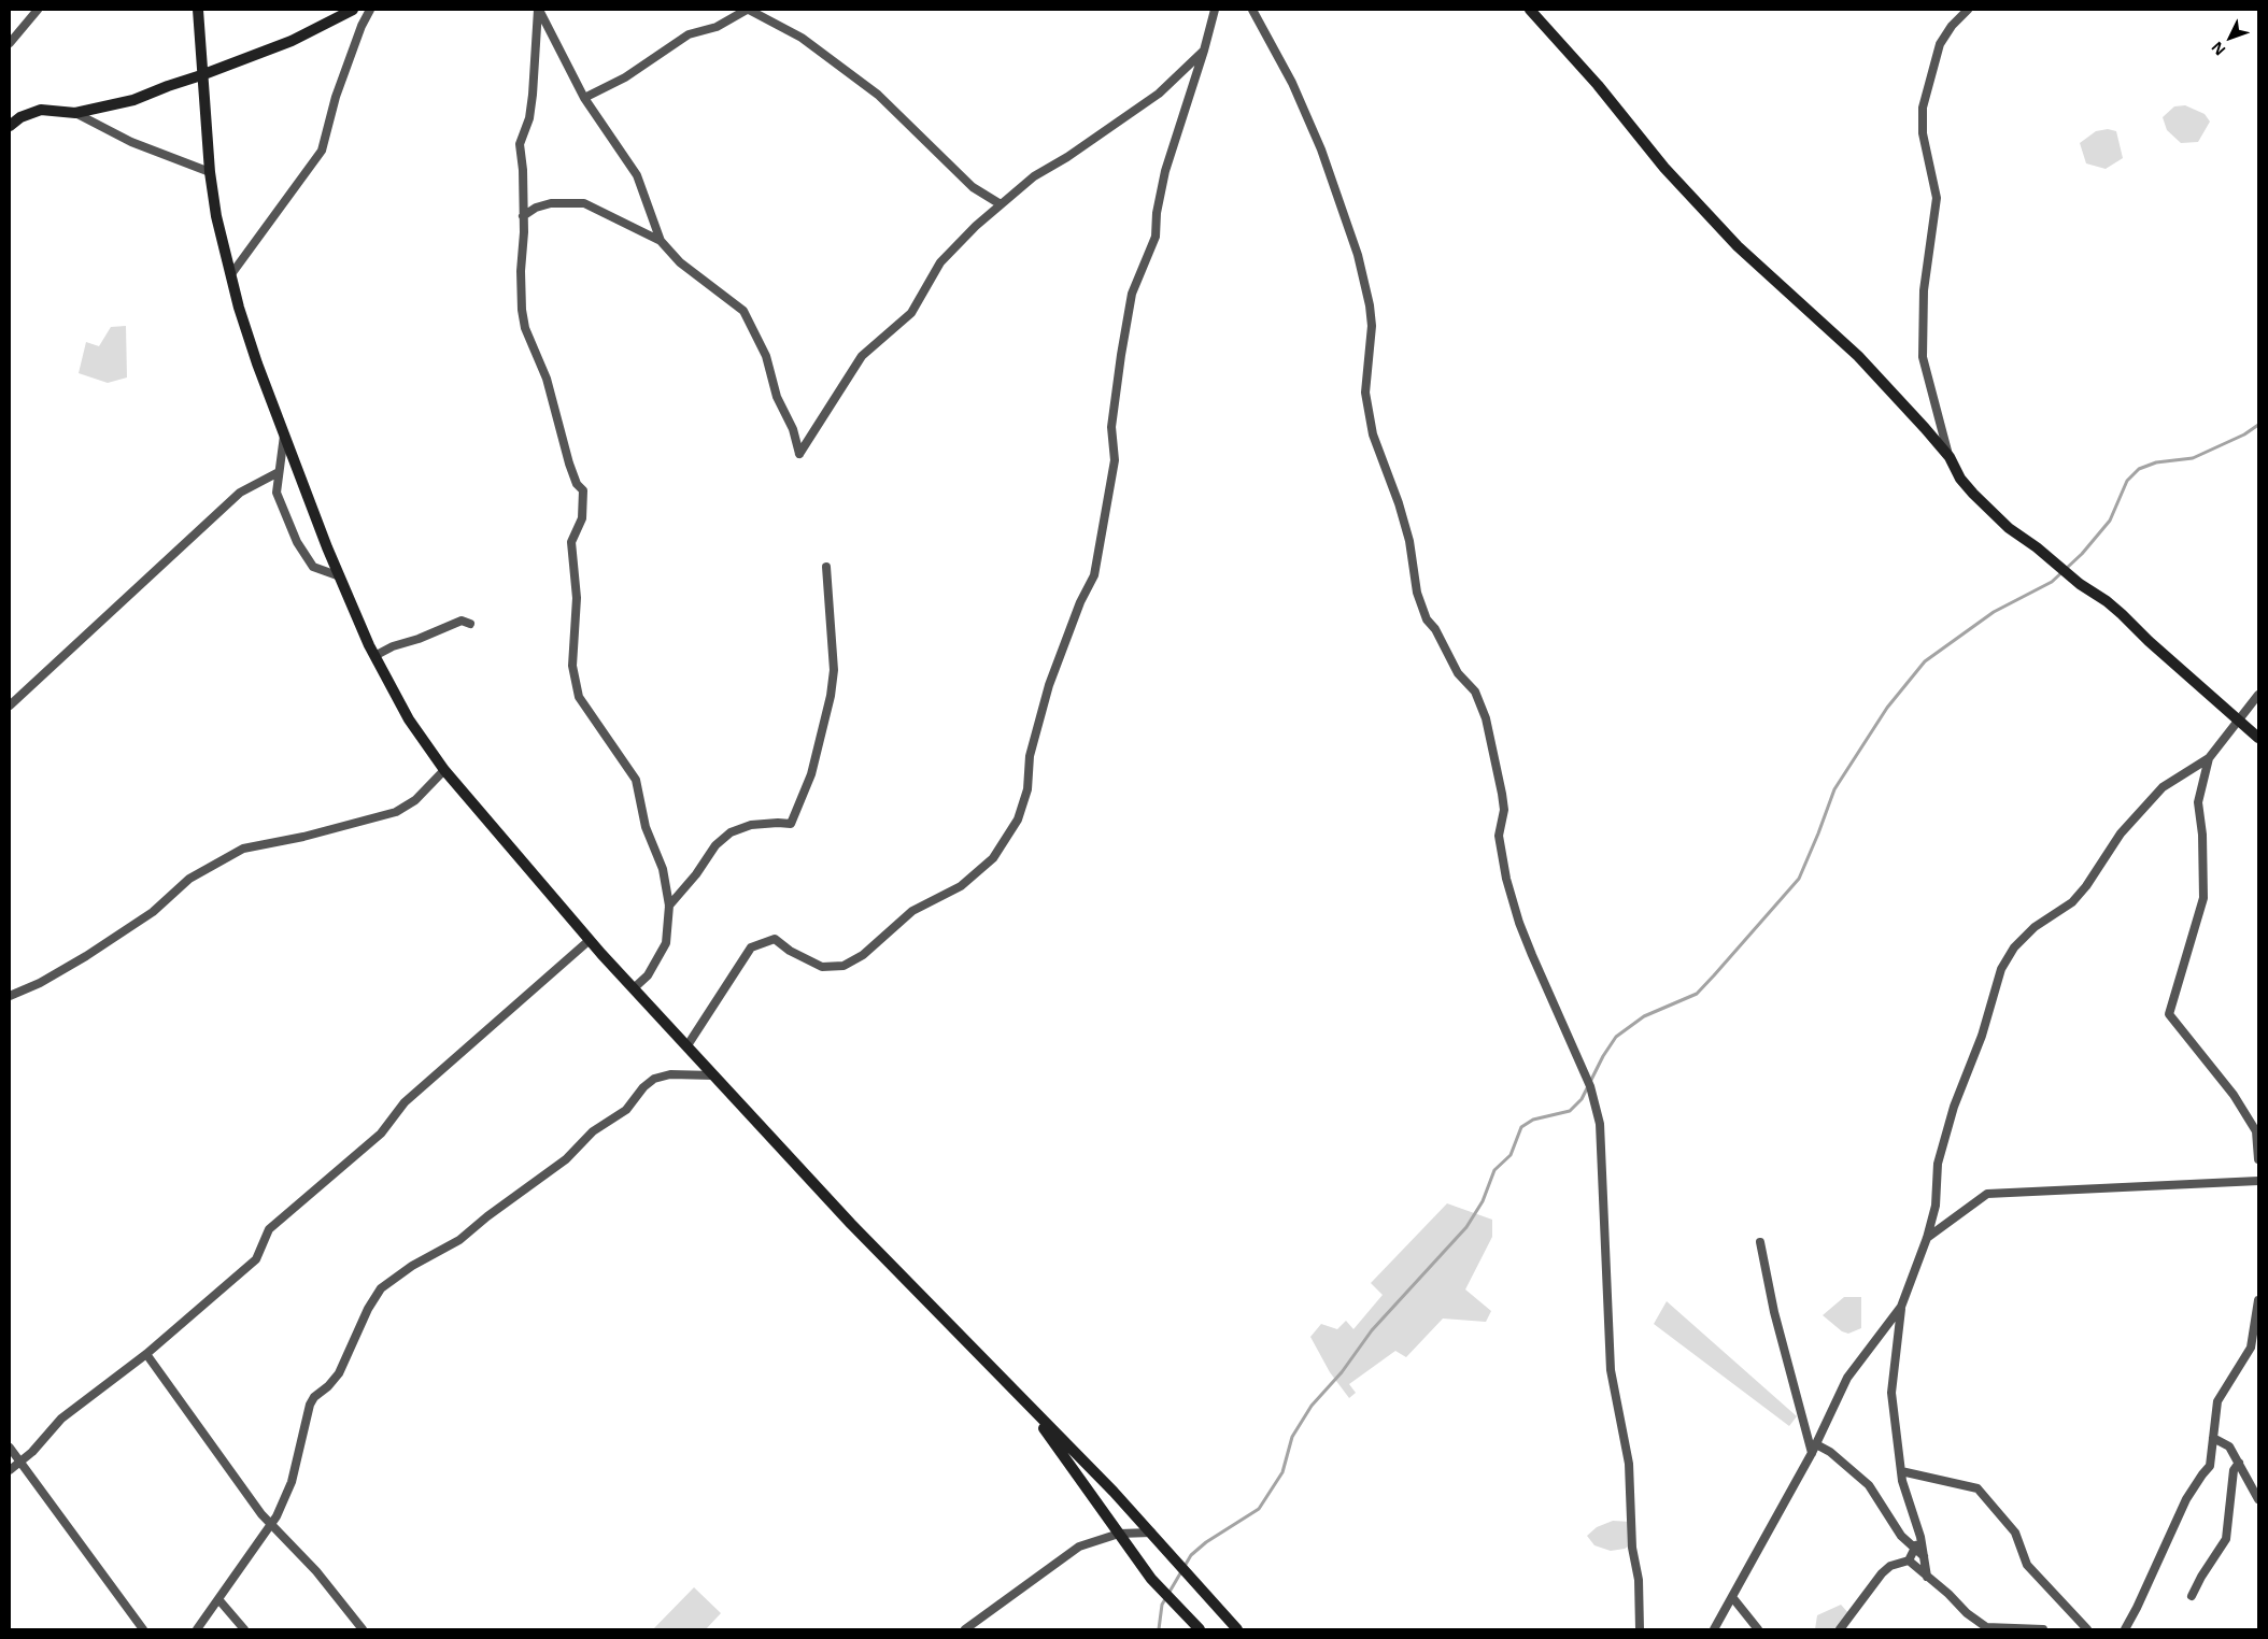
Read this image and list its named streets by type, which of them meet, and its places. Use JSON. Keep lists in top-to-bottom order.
{
  "north": "bottom left"
}
